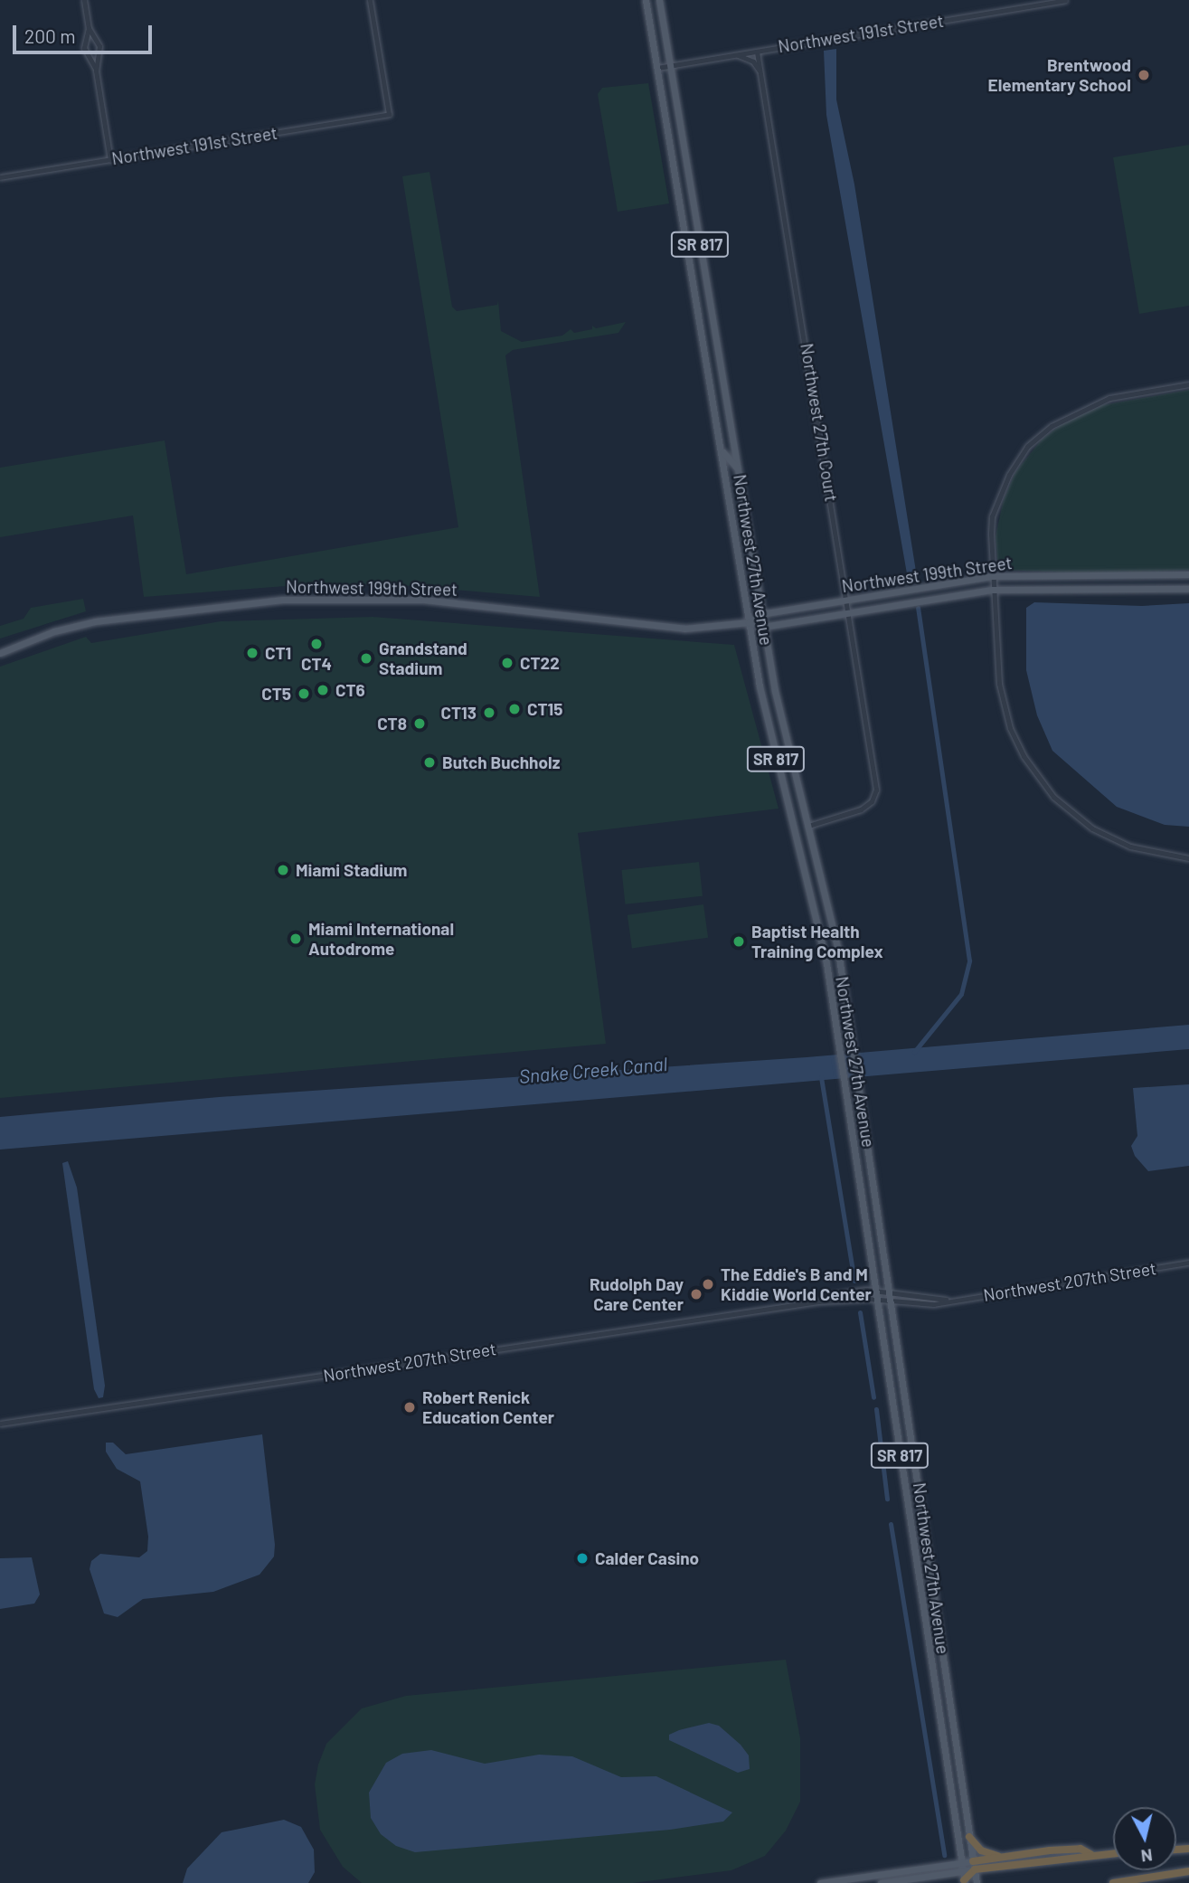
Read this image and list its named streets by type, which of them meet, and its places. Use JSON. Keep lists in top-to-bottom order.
{
  "streets": {
    "main road": ["SR 817", "Northwest 27th Avenue", "Northwest 199th Street"],
    "street": ["Northwest 191st Street", "Northwest 27th Court", "Northwest 207th Street"]
  },
  "crossings": [
    ["Northwest 191st Street", "Northwest 27th Court"],
    ["Northwest 191st Street", "Northwest 27th Avenue"],
    ["SR 817", "Northwest 27th Avenue"],
    ["Northwest 27th Court", "Northwest 27th Avenue"],
    ["Northwest 27th Court", "Northwest 199th Street"],
    ["Northwest 27th Avenue", "Northwest 199th Street"],
    ["Northwest 27th Avenue", "Northwest 207th Street"]
  ],
  "water": ["Snake Creek Canal"],
  "places": [
    "Brentwood Elementary School",
    "CT4",
    "CT1",
    "Grandstand Stadium",
    "CT22",
    "CT6",
    "CT5",
    "CT15",
    "CT13",
    "CT8",
    "Butch Buchholz",
    "Miami Stadium",
    "Miami International Autodrome",
    "Baptist Health Training Complex",
    "The Eddie's B and M Kiddie World Center",
    "Rudolph Day Care Center",
    "Robert Renick Education Center",
    "Calder Casino"
  ],
  "scale_bar": "200 m",
  "north": "bottom"
}
